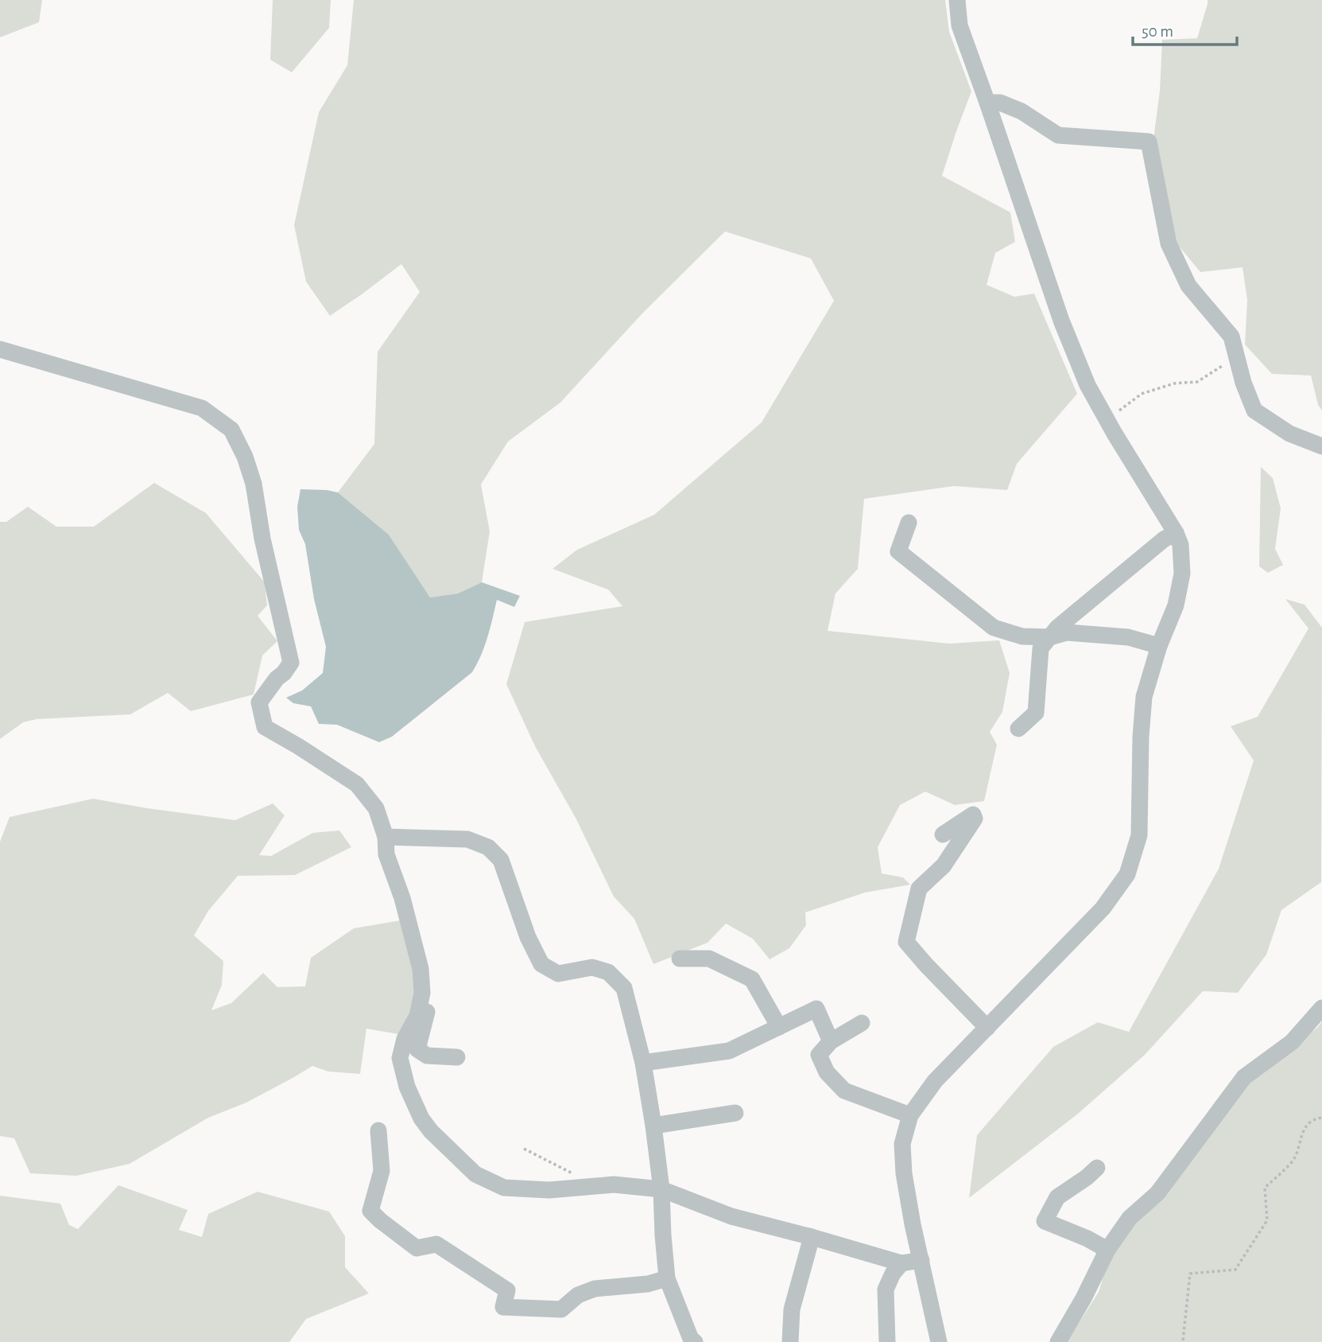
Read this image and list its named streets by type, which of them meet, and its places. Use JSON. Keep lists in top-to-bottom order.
{
  "scale_bar": "50 m"
}
